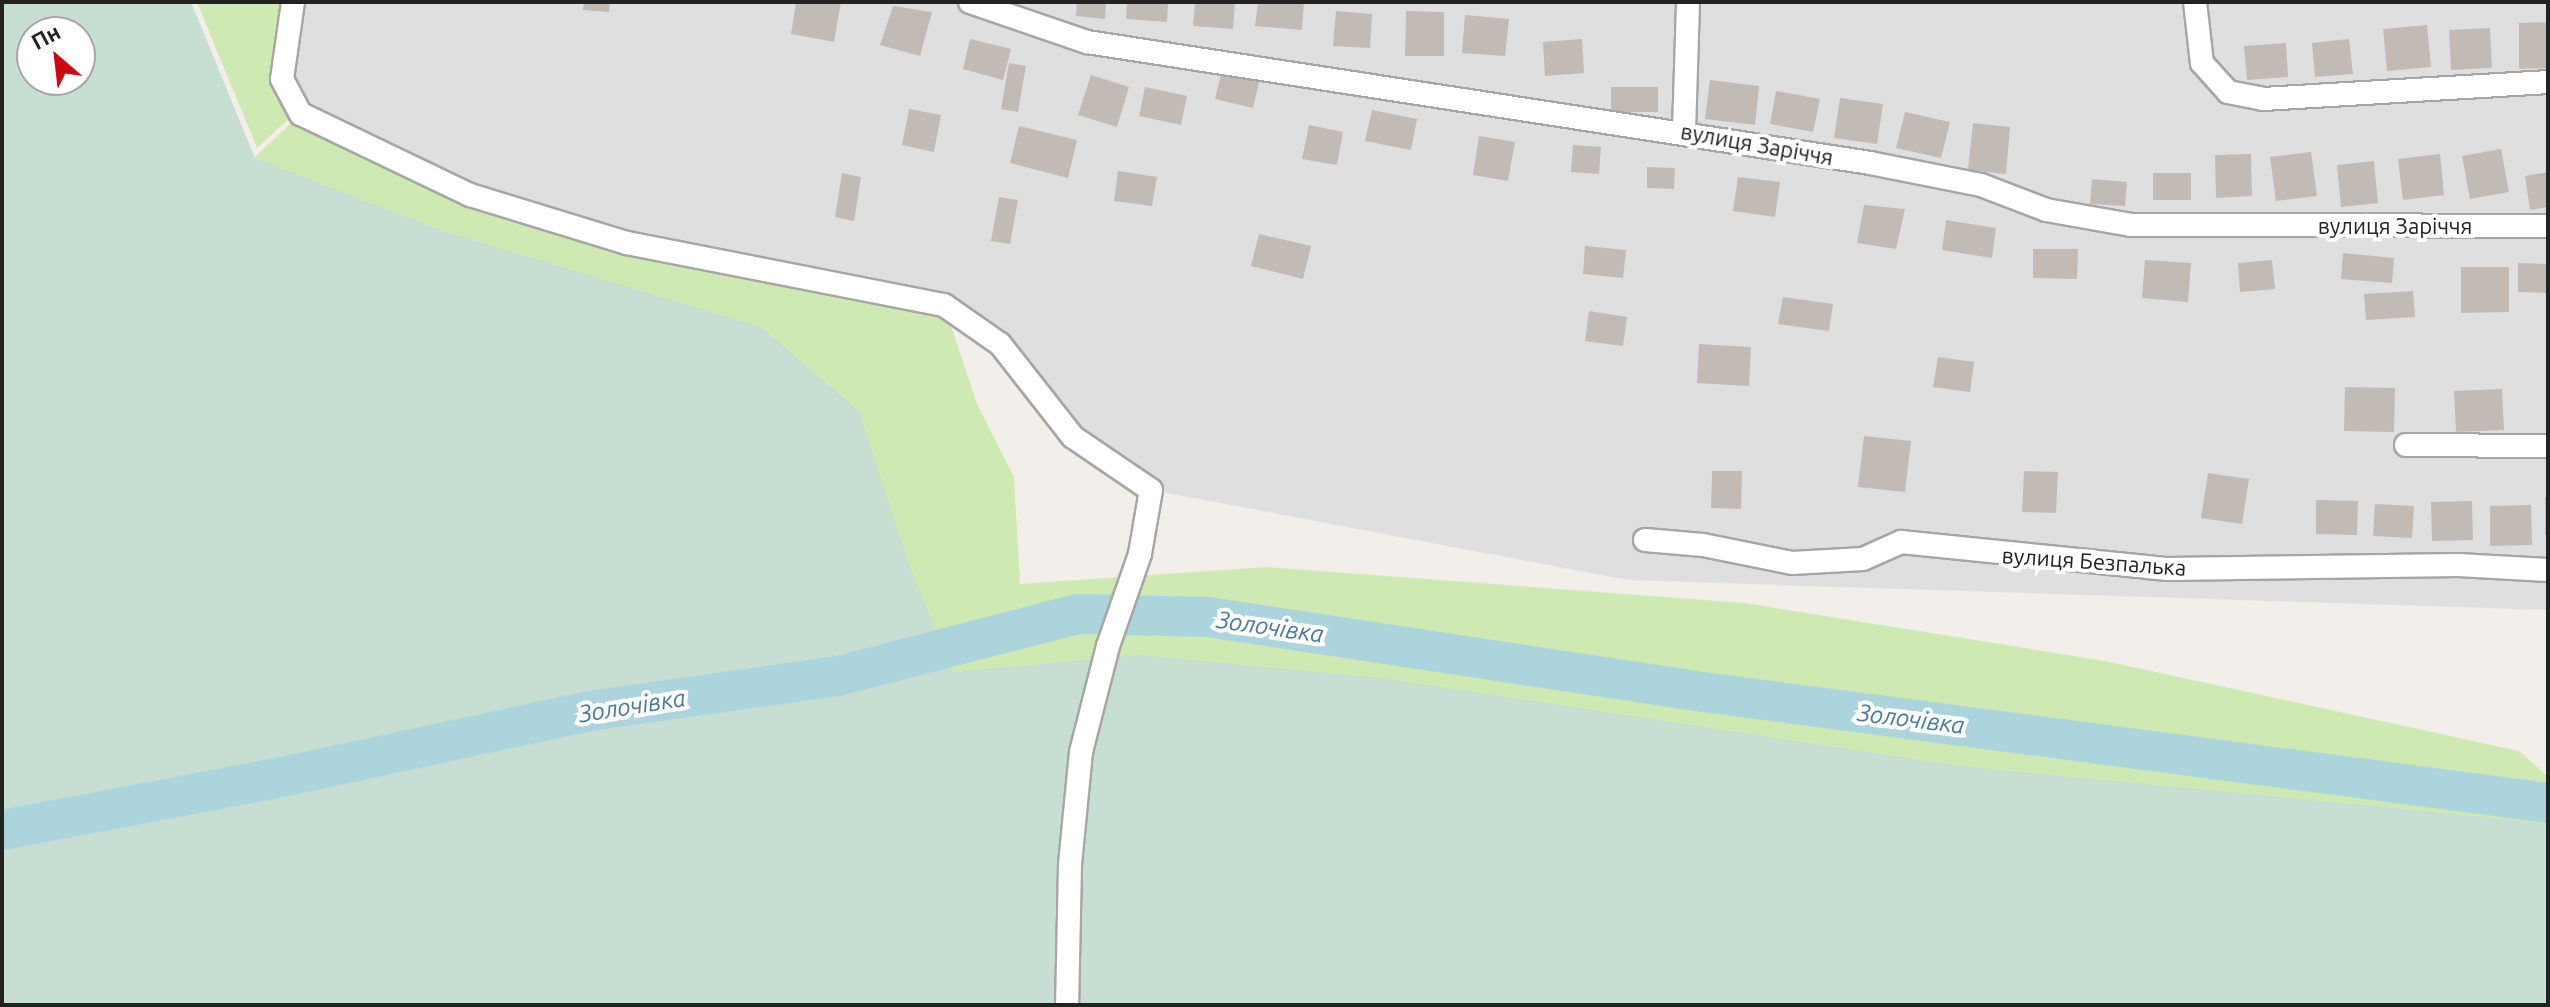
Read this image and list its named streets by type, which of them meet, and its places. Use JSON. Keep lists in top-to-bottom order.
{
  "streets": {
    "street": ["вулиця Заріччя", "вулиця Безпалька"]
  },
  "water": ["Золочівка"],
  "north": "top left"
}
